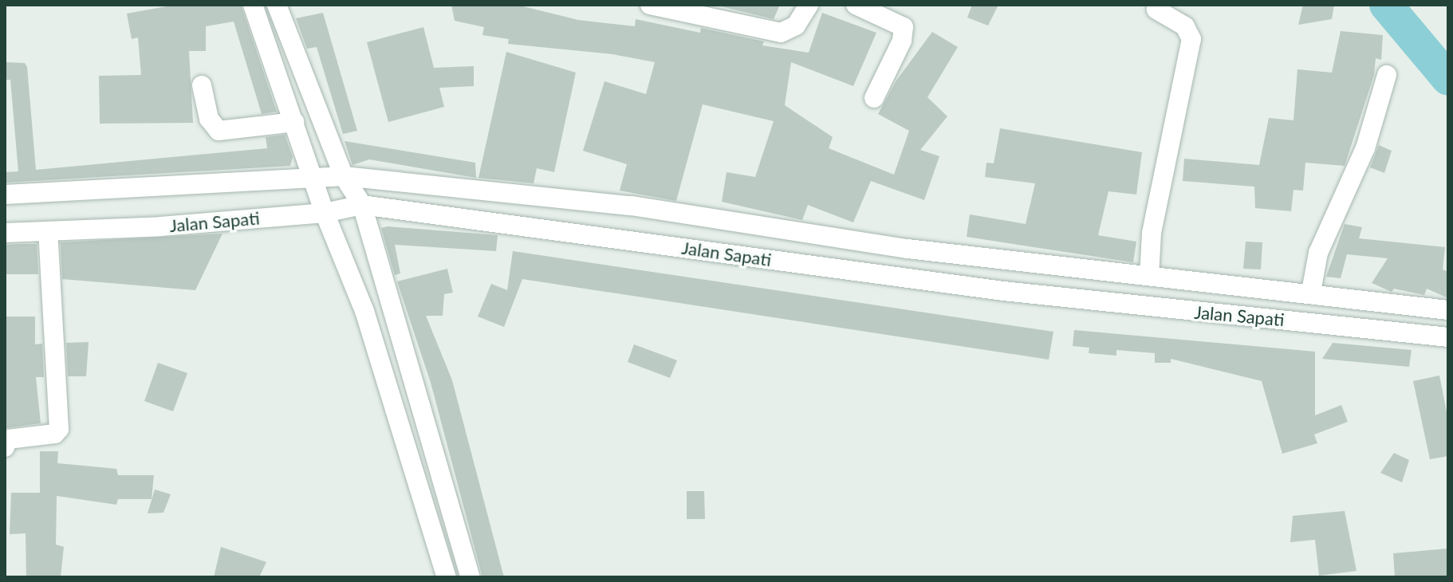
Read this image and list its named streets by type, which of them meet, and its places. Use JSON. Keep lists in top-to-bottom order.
{
  "streets": {
    "street": ["Jalan Sapati"]
  }
}
